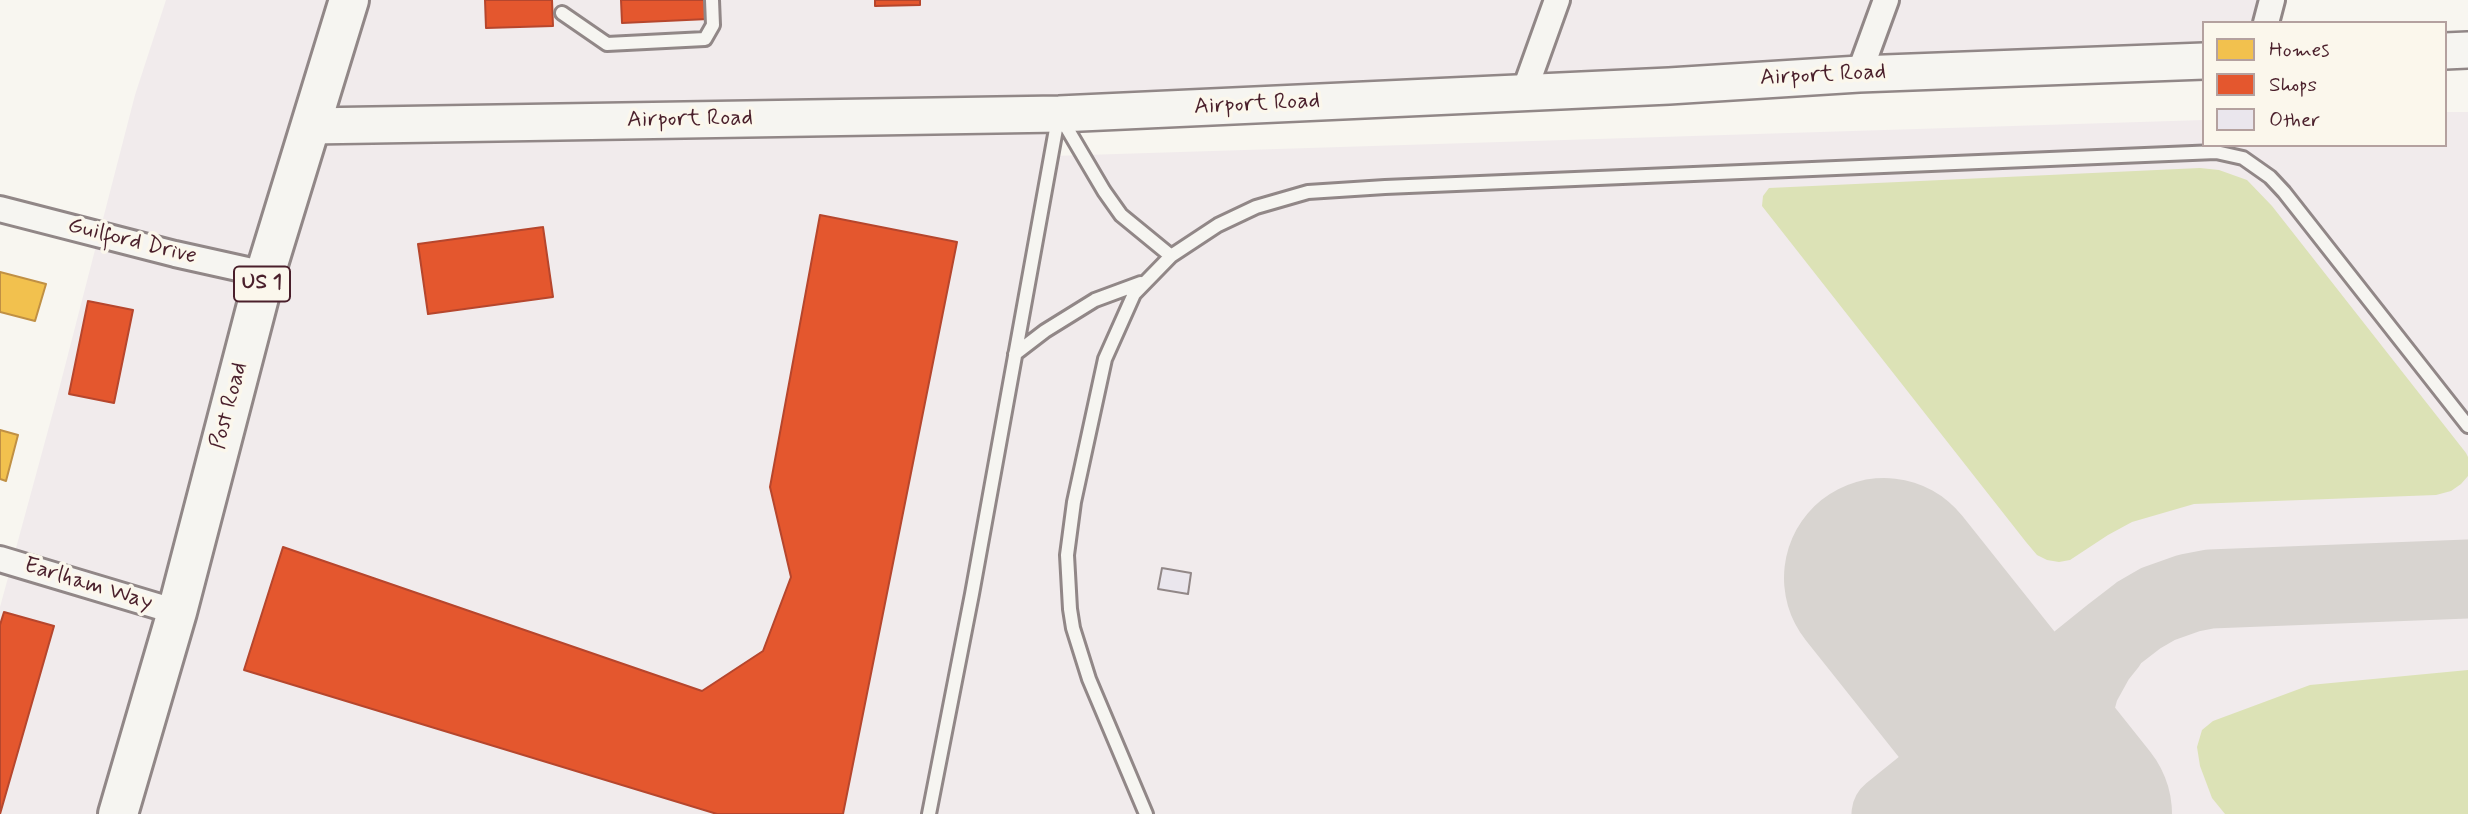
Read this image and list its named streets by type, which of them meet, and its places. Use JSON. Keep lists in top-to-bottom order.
{
  "streets": {
    "main road": ["Airport Road", "US 1", "Post Road"],
    "street": ["Guilford Drive", "Earlham Way"]
  },
  "crossings": [
    ["Airport Road", "Post Road"],
    ["Guilford Drive", "Post Road"],
    ["Post Road", "Earlham Way"]
  ],
  "legend": ["Homes", "Shops", "Other"]
}
